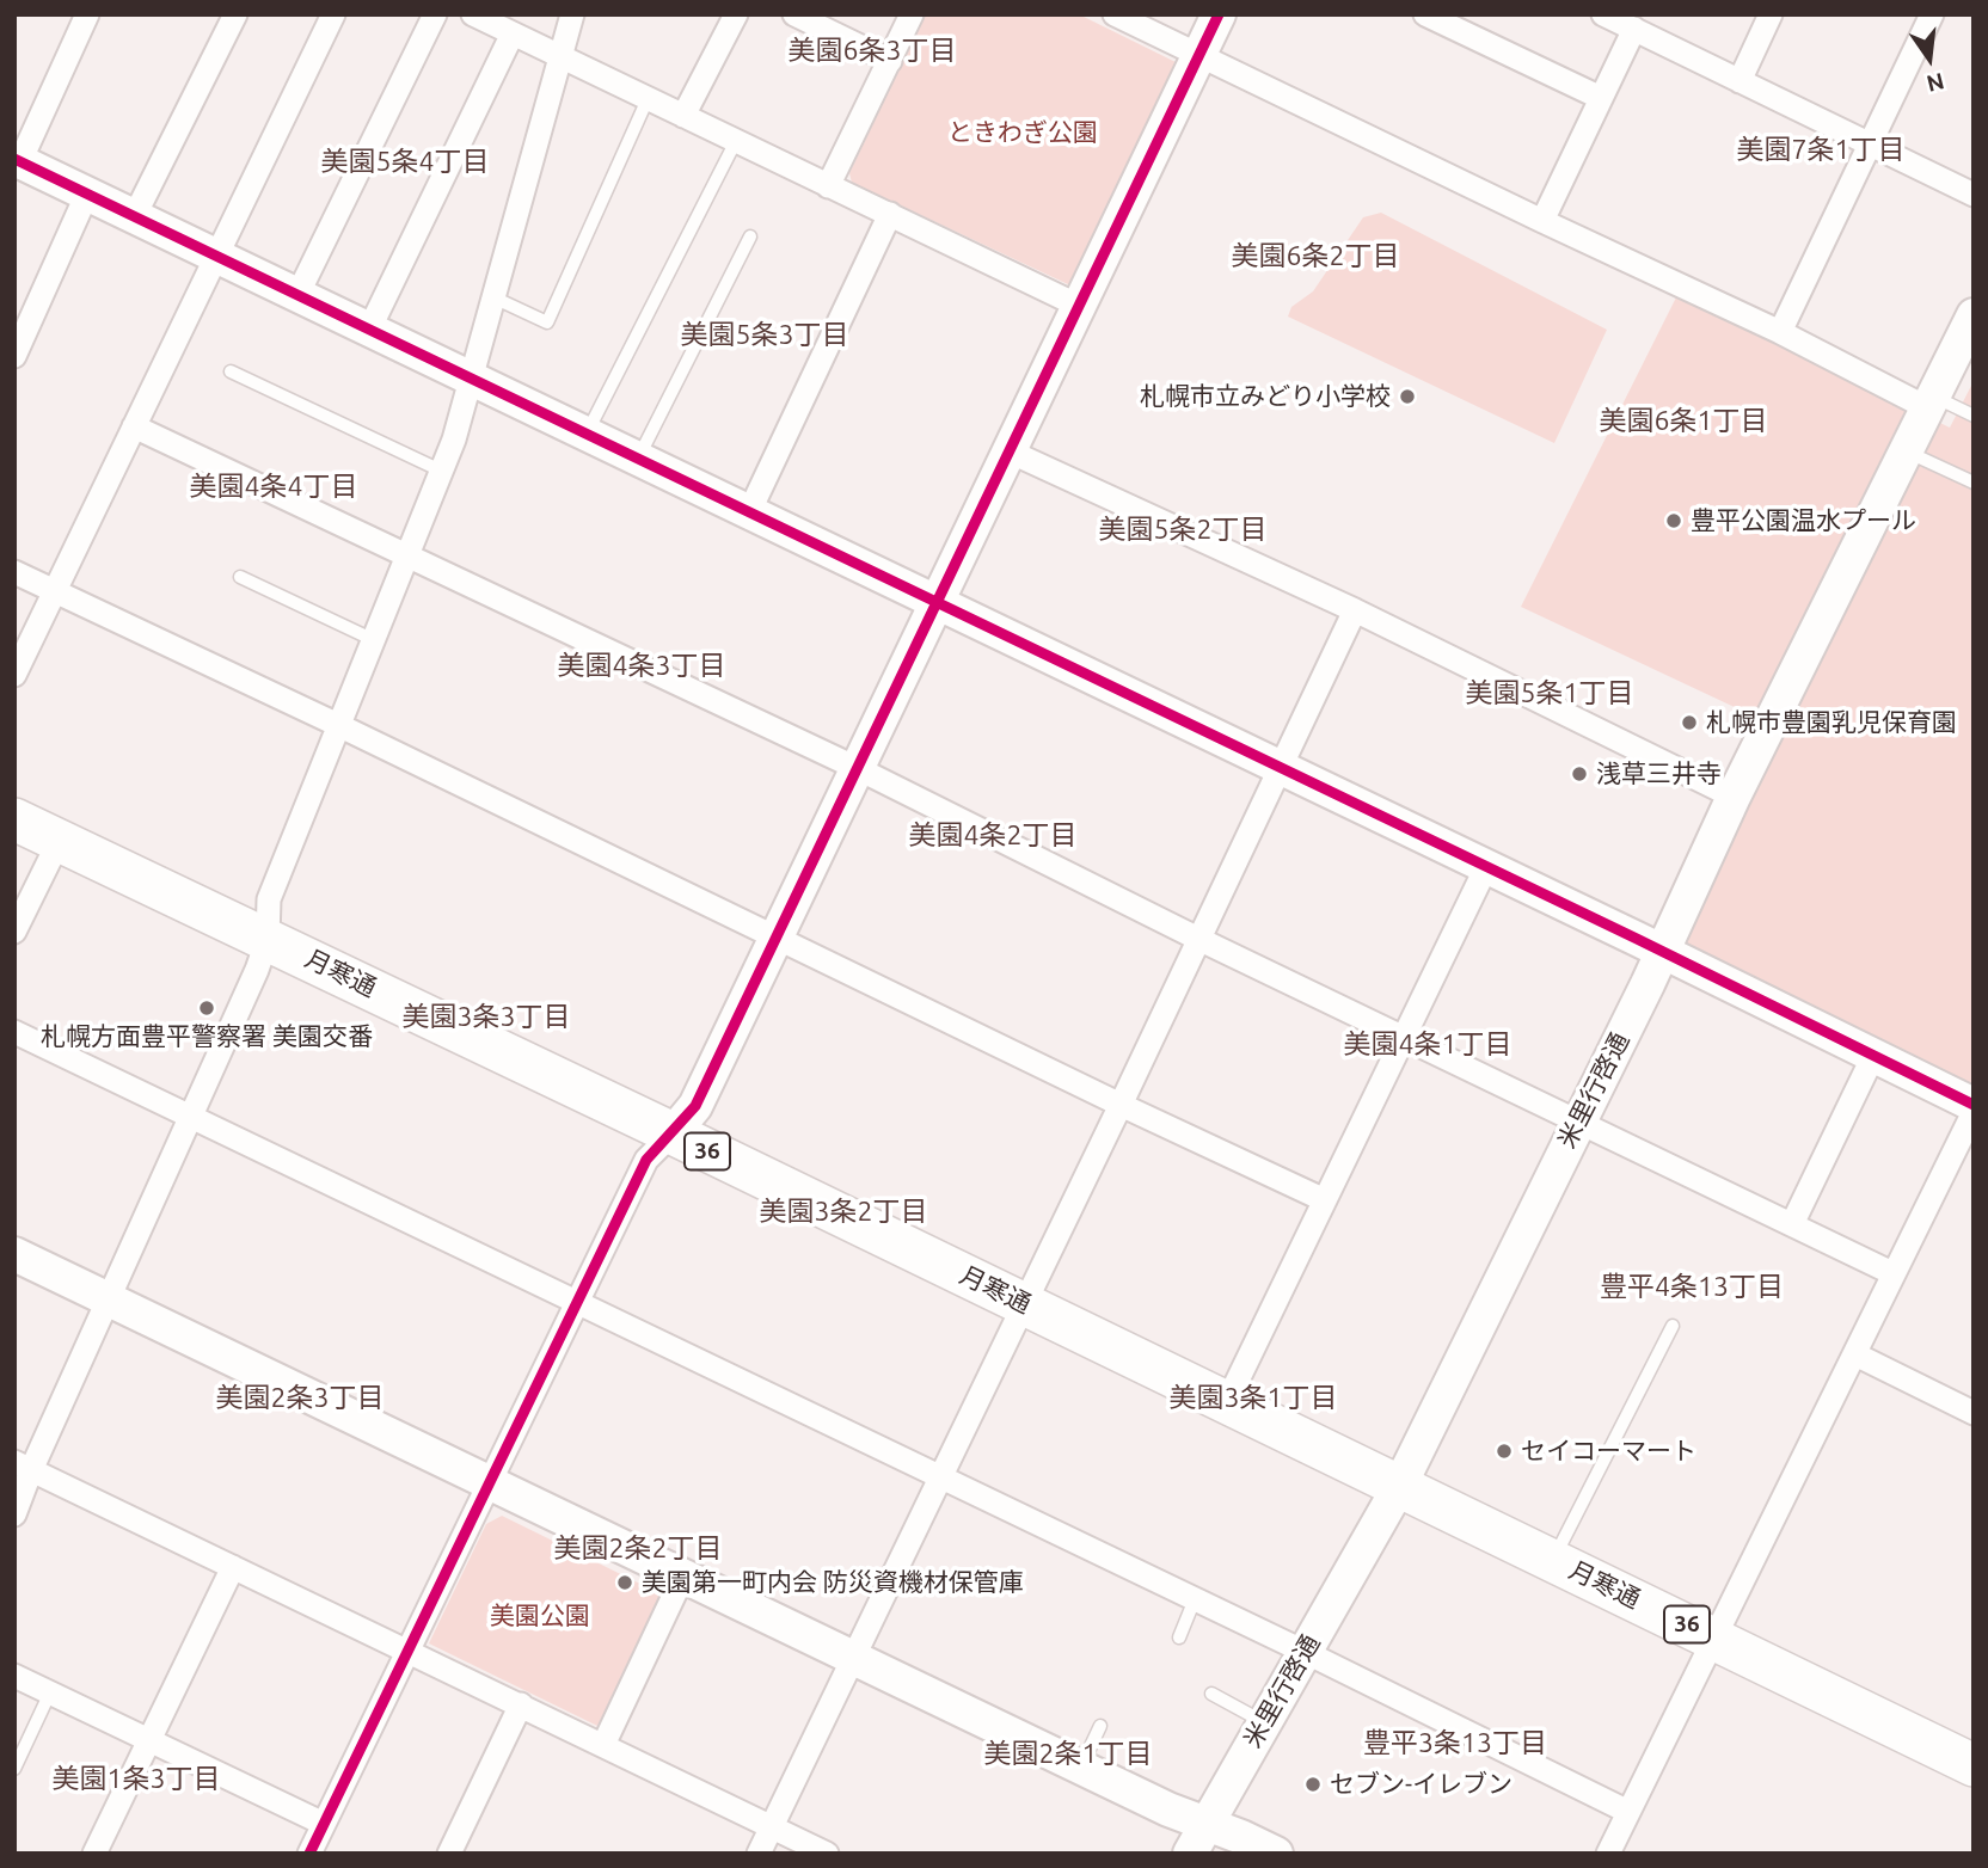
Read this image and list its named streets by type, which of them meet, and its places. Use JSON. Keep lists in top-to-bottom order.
{
  "streets": {
    "highway": ["月寒通", "36"],
    "street": ["米里行啓通"]
  },
  "crossings": [
    ["月寒通", "米里行啓通"]
  ],
  "districts": [
    "美園6条3丁目",
    "美園7条1丁目",
    "美園5条4丁目",
    "美園6条2丁目",
    "美園5条3丁目",
    "美園6条1丁目",
    "美園4条4丁目",
    "美園5条2丁目",
    "美園4条3丁目",
    "美園5条1丁目",
    "美園4条2丁目",
    "美園3条3丁目",
    "美園4条1丁目",
    "美園3条2丁目",
    "豊平4条13丁目",
    "美園2条3丁目",
    "美園3条1丁目",
    "美園2条2丁目",
    "豊平3条13丁目",
    "美園2条1丁目",
    "美園1条3丁目"
  ],
  "parks": ["ときわぎ公園", "美園公園"],
  "places": [
    "札幌市立みどり小学校",
    "豊平公園温水プール",
    "札幌市豊園乳児保育園",
    "浅草三井寺",
    "札幌方面豊平警察署 美園交番",
    "セイコーマート",
    "美園第一町内会 防災資機材保管庫",
    "セブン-イレブン"
  ],
  "north": "bottom"
}
